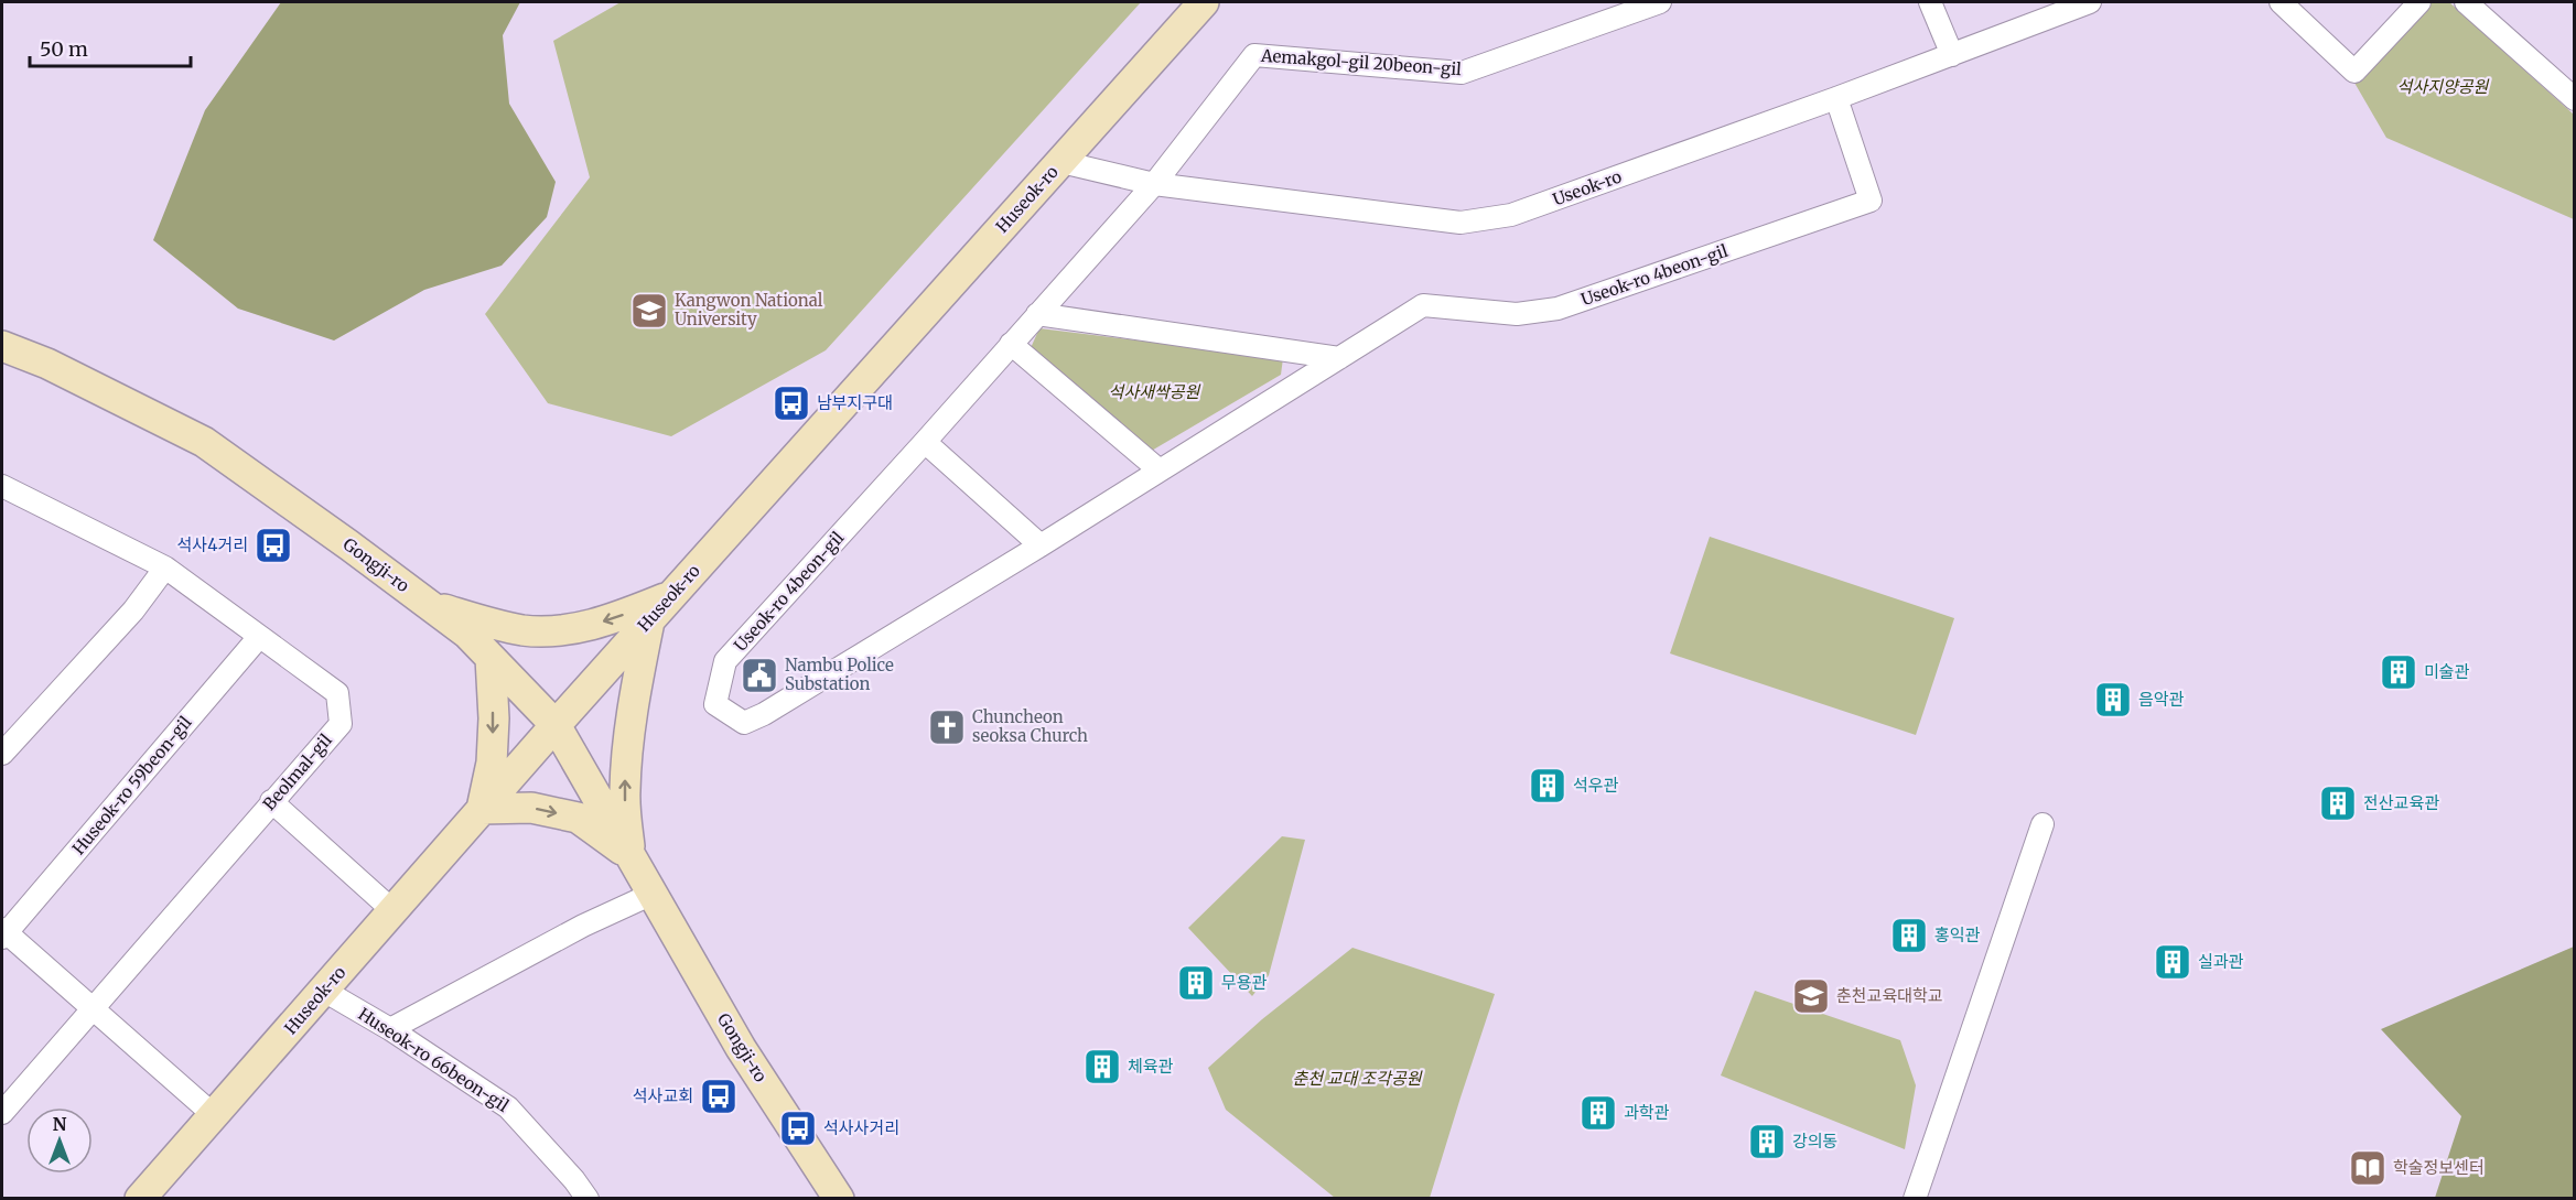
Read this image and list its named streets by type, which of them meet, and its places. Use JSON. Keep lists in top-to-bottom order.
{
  "streets": {
    "street": [
      "Aemakgol-gil 20beon-gil",
      "Useok-ro",
      "Huseok-ro",
      "Useok-ro 4beon-gil",
      "Gongji-ro",
      "Beolmal-gil",
      "Huseok-ro 59beon-gil",
      "Huseok-ro 66beon-gil"
    ]
  },
  "crossings": [
    ["Aemakgol-gil 20beon-gil", "Useok-ro"],
    ["Aemakgol-gil 20beon-gil", "Useok-ro 4beon-gil"],
    ["Useok-ro", "Huseok-ro"],
    ["Useok-ro", "Useok-ro 4beon-gil"],
    ["Huseok-ro", "Gongji-ro"],
    ["Huseok-ro", "Huseok-ro 59beon-gil"],
    ["Huseok-ro", "Huseok-ro 66beon-gil"],
    ["Beolmal-gil", "Huseok-ro 59beon-gil"]
  ],
  "parks": ["석사지양공원", "석사새싹공원", "춘천 교대 조각공원"],
  "places": {
    "school or university": ["Kangwon National University", "춘천교육대학교"],
    "bus stop": [
      "남부지구대",
      "석사4거리",
      "석사교회",
      "석사사거리"
    ],
    "building": [
      "미술관",
      "음악관",
      "석우관",
      "전산교육관",
      "홍익관",
      "실과관",
      "무용관",
      "체육관",
      "과학관",
      "강의동"
    ],
    "public building": ["Nambu Police Substation"],
    "church": ["Chuncheon seoksa Church"],
    "library": ["학술정보센터"]
  },
  "scale_bar": "50 m",
  "north": "top"
}
